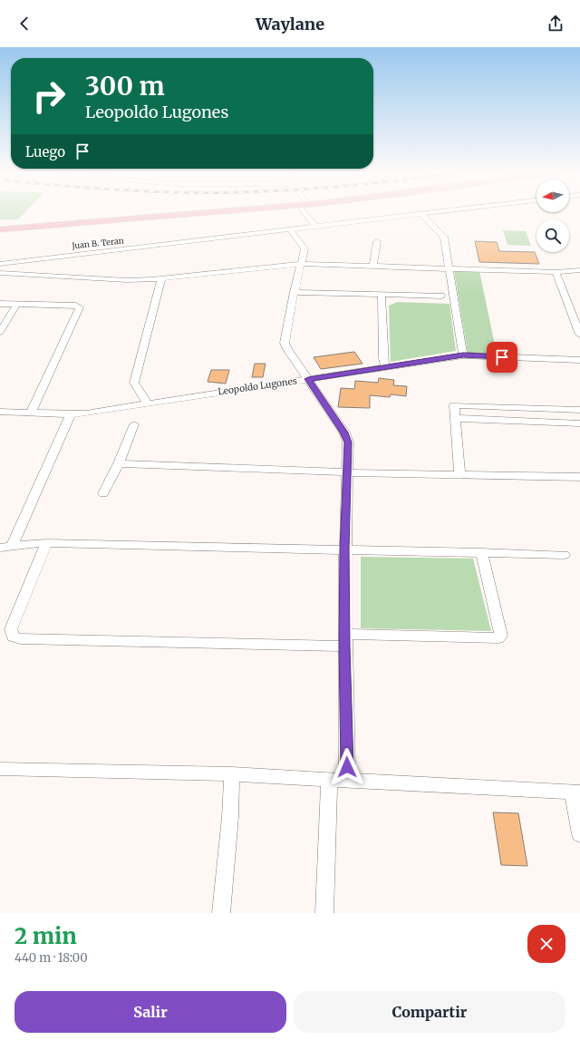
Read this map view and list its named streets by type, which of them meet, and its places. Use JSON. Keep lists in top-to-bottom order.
{
  "streets": {
    "street": ["Juan B. Teran", "Leopoldo Lugones"]
  },
  "north": "left",
  "page": {
    "header": "Waylane",
    "turn": ["300 m", "Leopoldo Lugones"],
    "then": "Luego",
    "heading": ["2 min", "440 m · 18:00"],
    "buttons": ["Salir", "Compartir"]
  }
}
